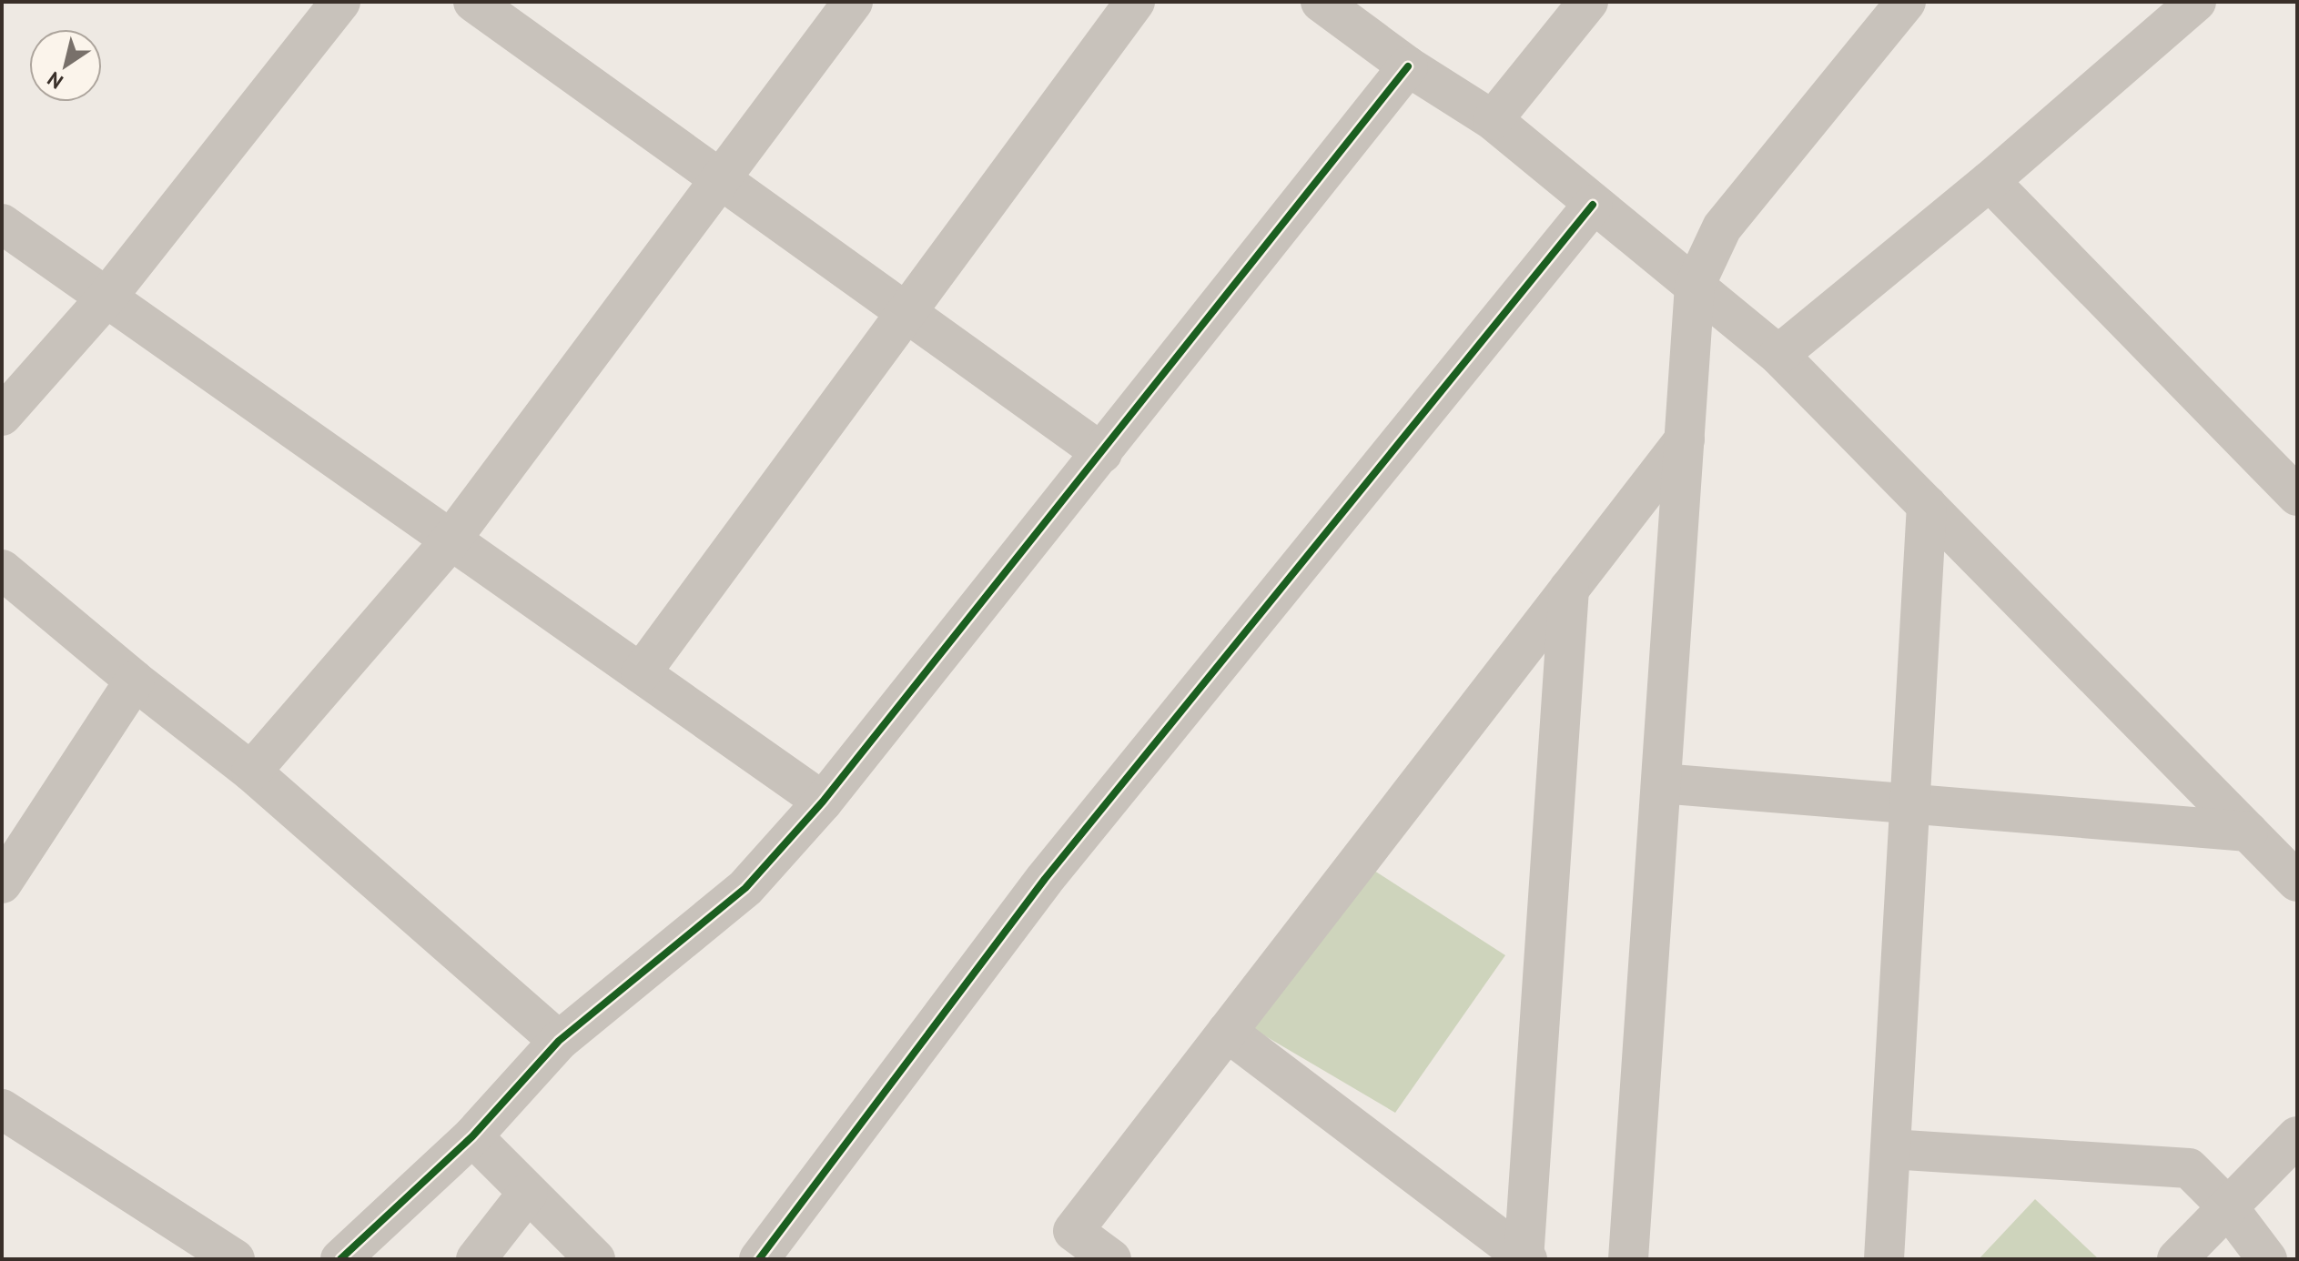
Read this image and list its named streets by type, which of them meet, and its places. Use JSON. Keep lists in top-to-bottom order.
{
  "north": "bottom left"
}
